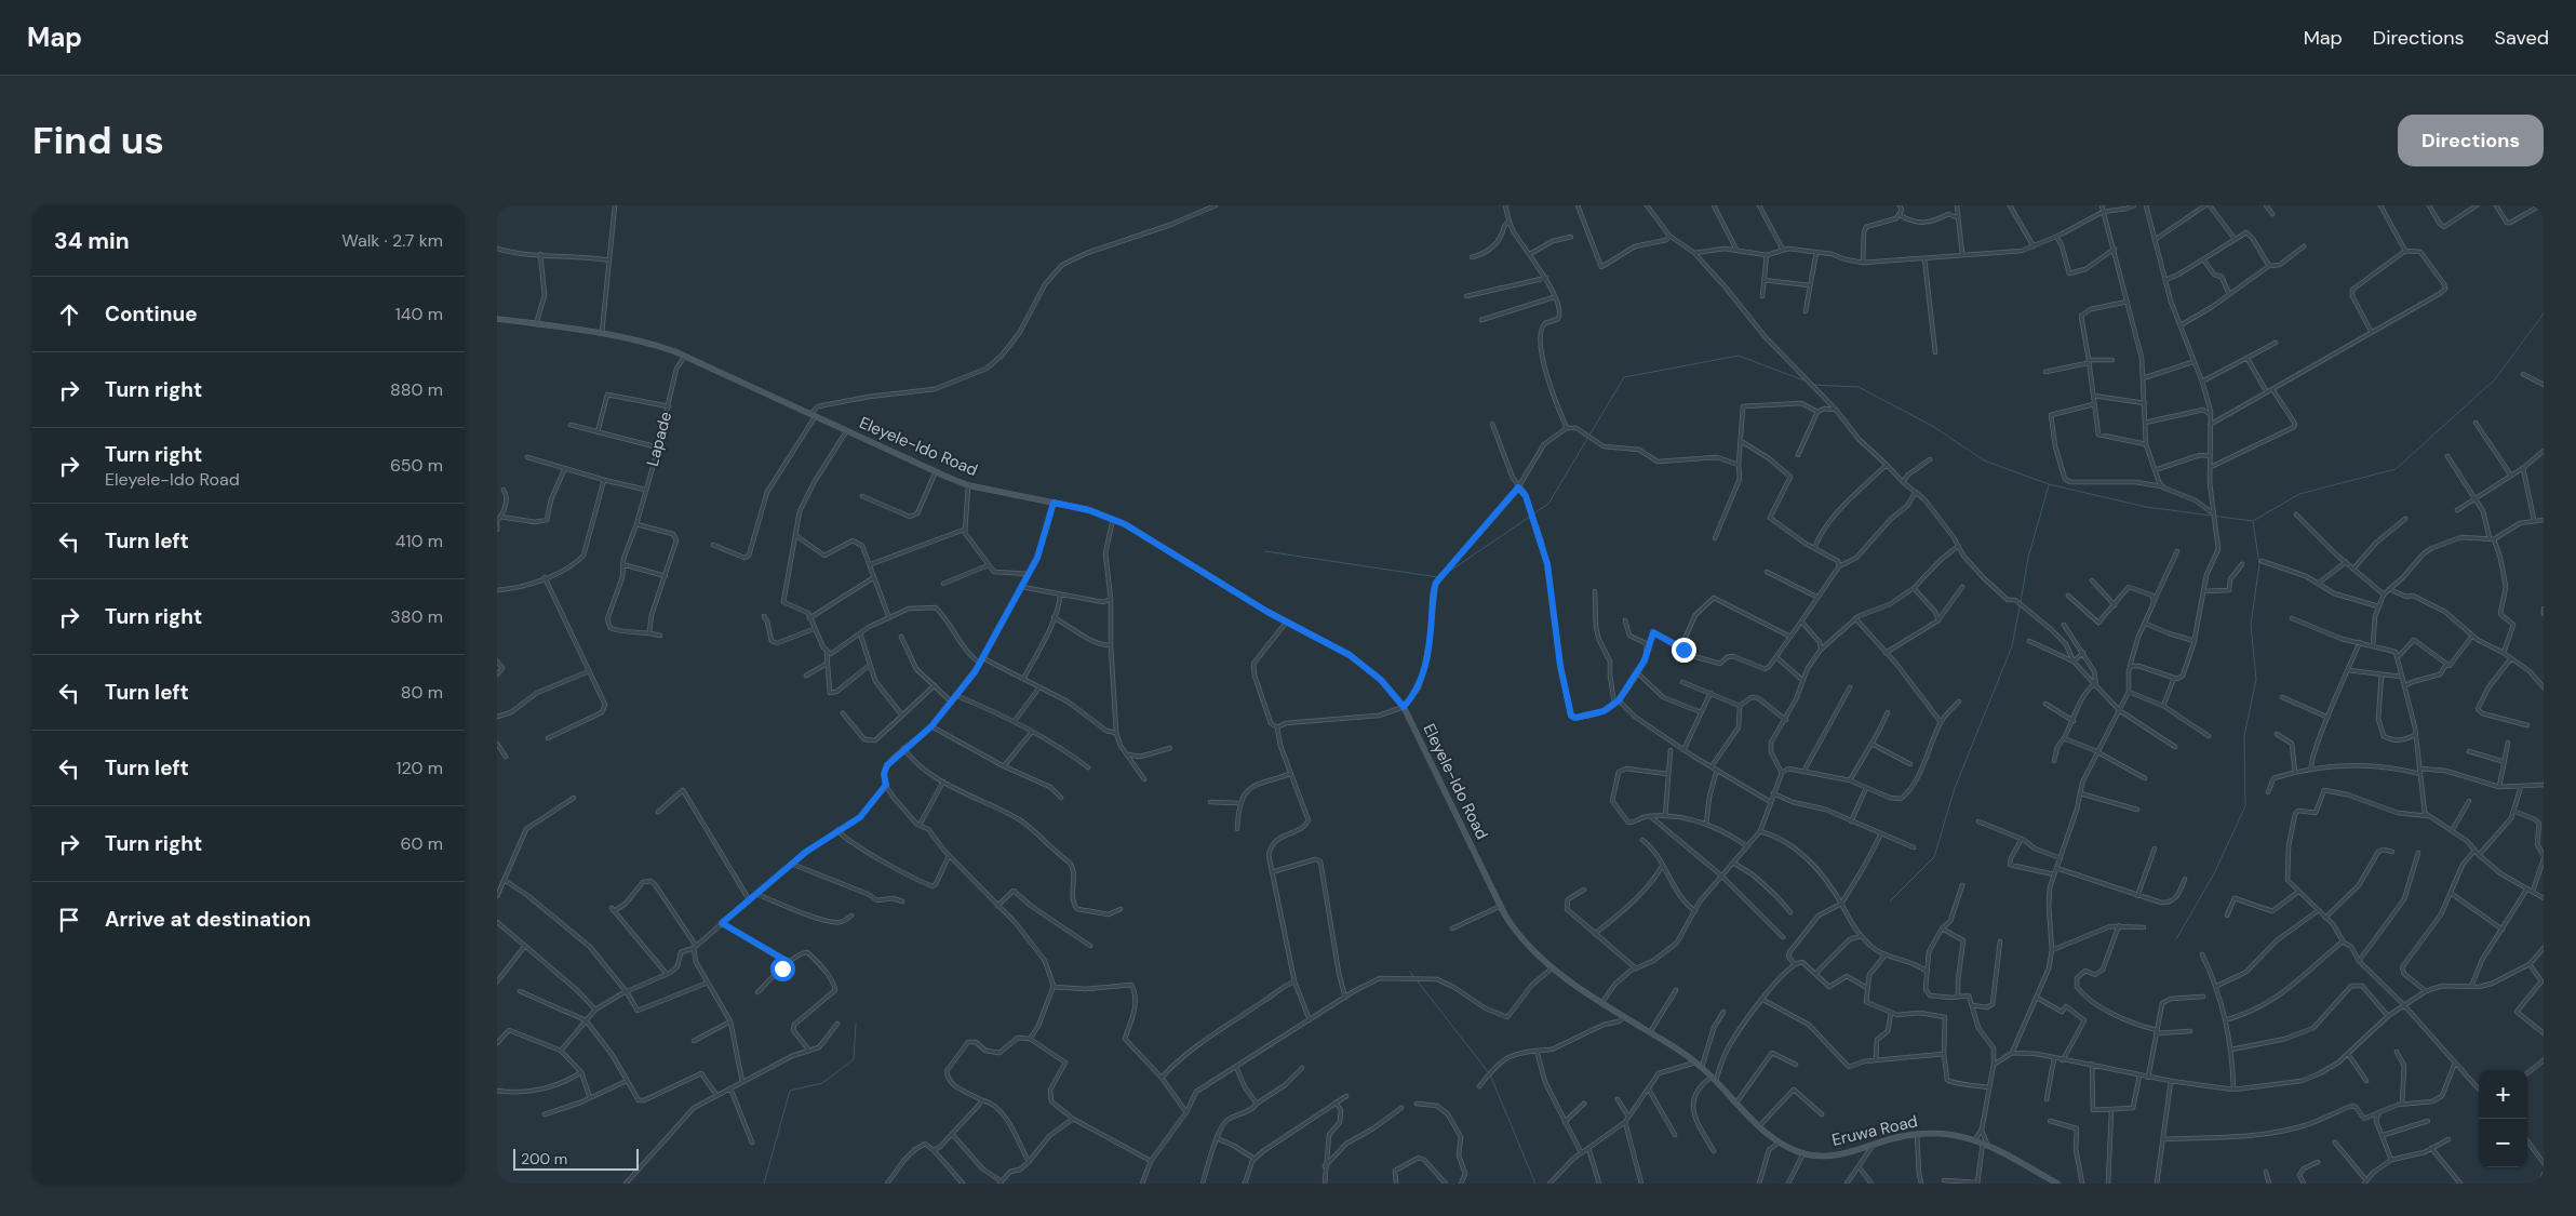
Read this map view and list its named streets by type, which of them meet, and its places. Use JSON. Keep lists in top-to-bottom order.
{
  "streets": {
    "main road": ["Eleyele-Ido Road", "Eruwa Road"],
    "street": ["Lapade"]
  },
  "crossings": [
    ["Lapade", "Eleyele-Ido Road"],
    ["Eleyele-Ido Road", "Eruwa Road"]
  ],
  "scale_bar": "200 m",
  "page": {
    "header": "Map",
    "nav": ["Map", "Directions", "Saved"],
    "buttons": "Directions",
    "title": "Find us",
    "heading": ["34 min", "Walk · 2.7 km"],
    "list": [
      ["Continue", "140 m"],
      ["Turn right", "880 m"],
      ["Turn right", "Eleyele-Ido Road", "650 m"],
      ["Turn left", "410 m"],
      ["Turn right", "380 m"],
      ["Turn left", "80 m"],
      ["Turn left", "120 m"],
      ["Turn right", "60 m"],
      "Arrive at destination"
    ],
    "map_buttons": ["+", "−"],
    "scale": "200 m"
  }
}
